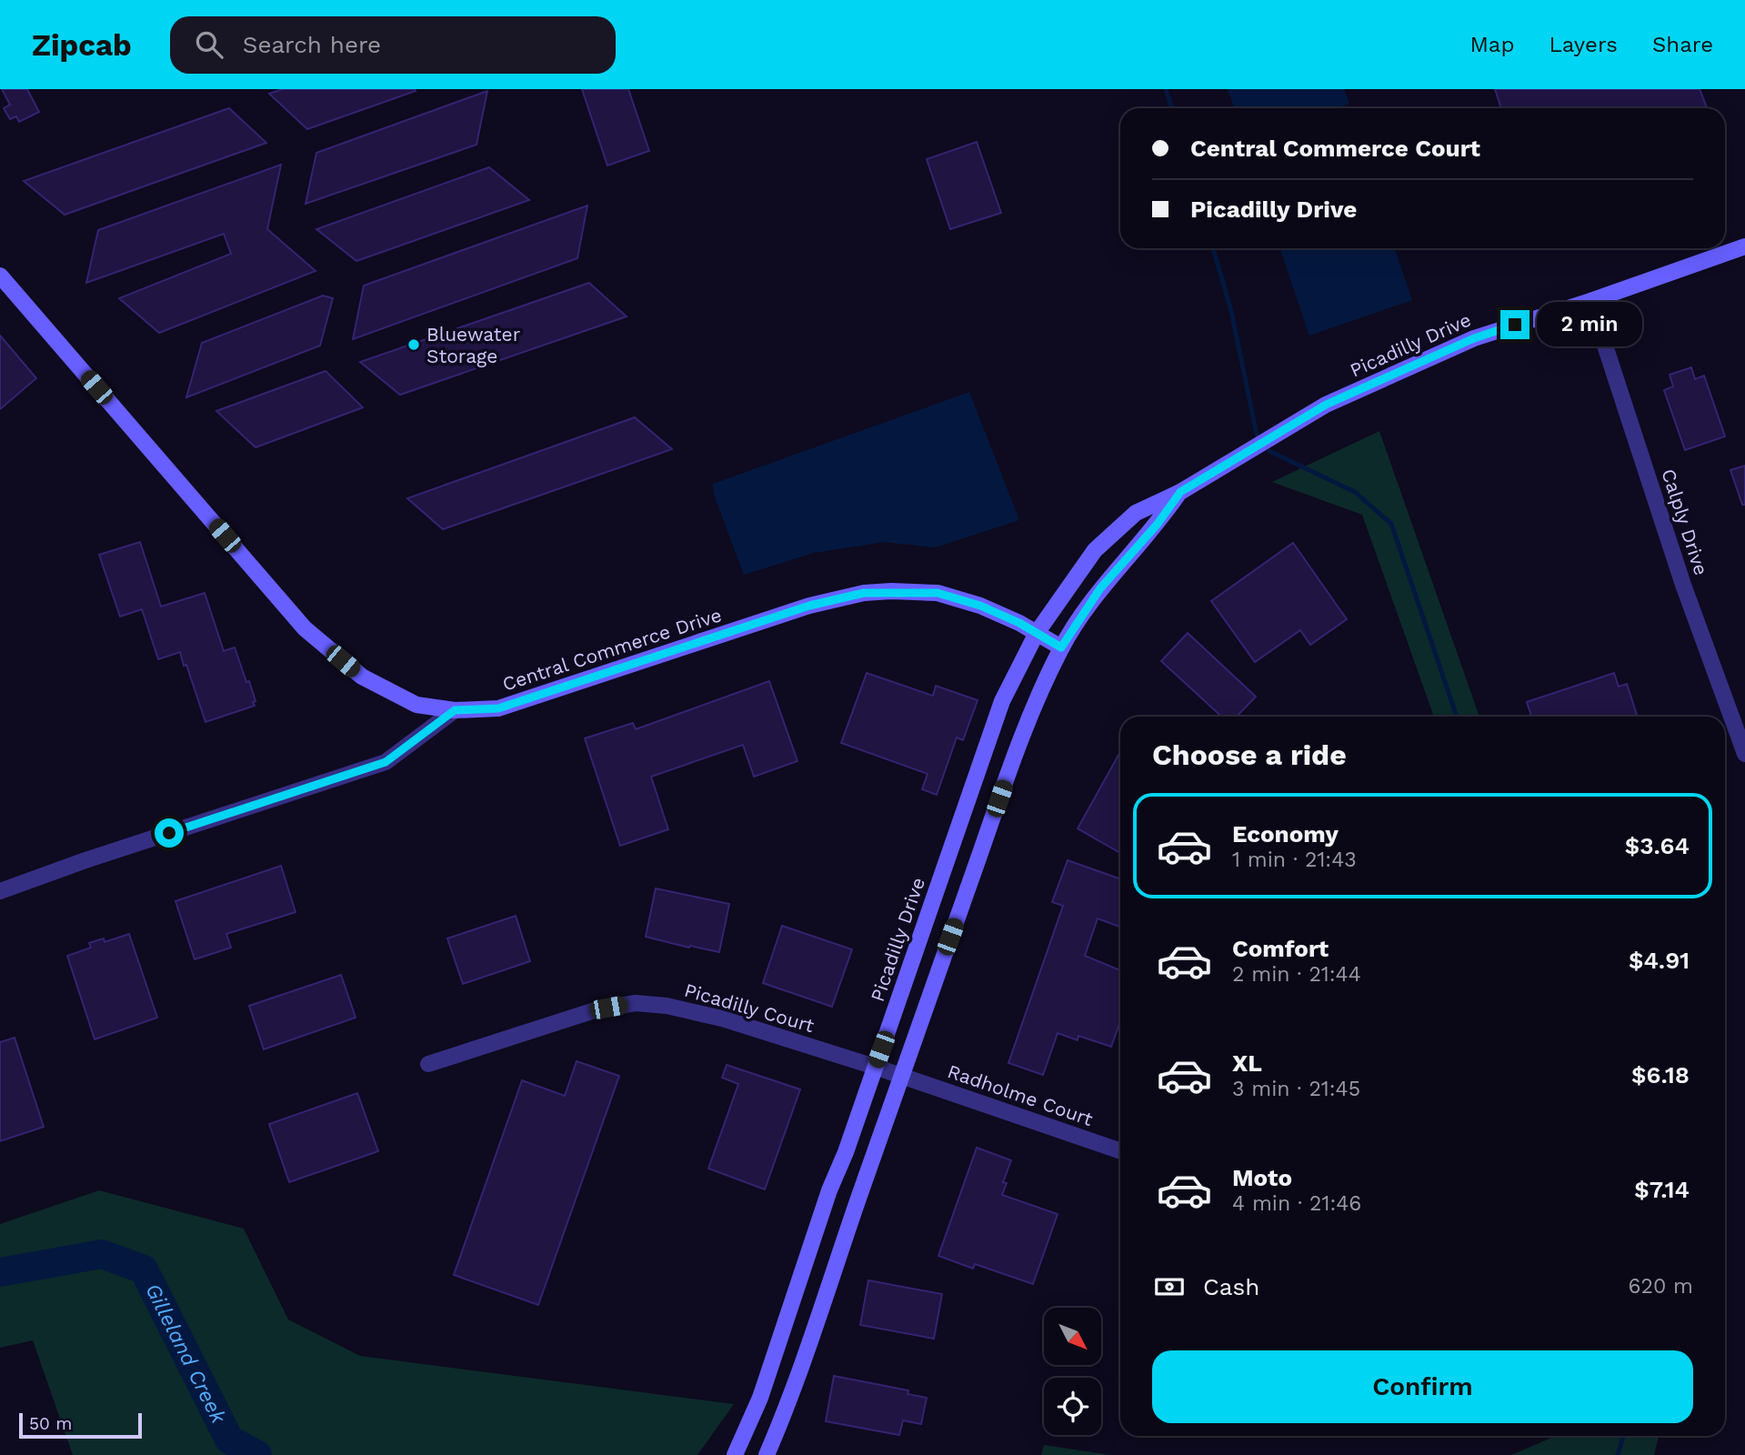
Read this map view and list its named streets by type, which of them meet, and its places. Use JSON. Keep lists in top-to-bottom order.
{
  "streets": {
    "street": [
      "Picadilly Drive",
      "Calply Drive",
      "Central Commerce Drive",
      "Picadilly Court",
      "Radholme Court"
    ]
  },
  "crossings": [
    ["Picadilly Drive", "Calply Drive"],
    ["Picadilly Drive", "Central Commerce Drive"],
    ["Picadilly Drive", "Picadilly Court"],
    ["Picadilly Drive", "Radholme Court"],
    ["Picadilly Court", "Radholme Court"]
  ],
  "water": ["Gilleland Creek"],
  "places": ["Bluewater Storage"],
  "scale_bar": "50 m",
  "north": "bottom right",
  "page": {
    "header": "Zipcab",
    "search": "Search here",
    "nav": ["Map", "Layers", "Share"],
    "banner": ["Central Commerce Court", "Picadilly Drive"],
    "bubble": "2 min",
    "heading": "Choose a ride",
    "list": [
      {
        "name": "Economy",
        "note": "1 min · 21:43",
        "value": "$3.64"
      },
      {
        "name": "Comfort",
        "note": "2 min · 21:44",
        "value": "$4.91"
      },
      {
        "name": "XL",
        "note": "3 min · 21:45",
        "value": "$6.18"
      },
      {
        "name": "Moto",
        "note": "4 min · 21:46",
        "value": "$7.14"
      }
    ],
    "pay": ["Cash", "620 m"],
    "buttons": "Confirm",
    "scale": "50 m"
  }
}
